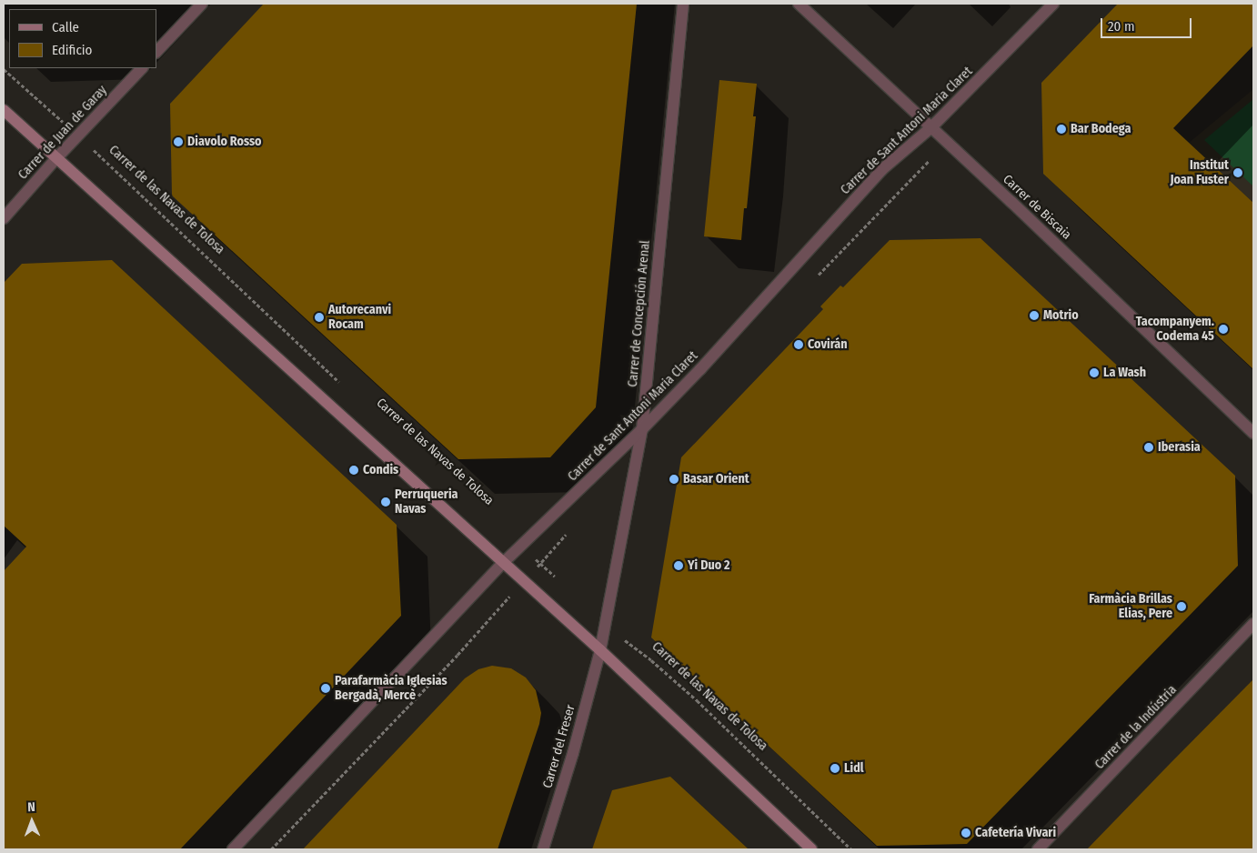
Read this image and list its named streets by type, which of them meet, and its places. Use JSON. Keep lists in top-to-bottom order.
{
  "streets": {
    "street": [
      "Carrer de Sant Antoni Maria Claret",
      "Carrer de Juan de Garay",
      "Carrer de Biscaia",
      "Carrer de Concepción Arenal",
      "Carrer de la Indústria",
      "Carrer del Freser"
    ],
    "path": ["Carrer de las Navas de Tolosa"]
  },
  "crossings": [
    ["Carrer de Sant Antoni Maria Claret", "Carrer de Biscaia"],
    ["Carrer de Sant Antoni Maria Claret", "Carrer de Concepción Arenal"],
    ["Carrer de Juan de Garay", "Carrer de las Navas de Tolosa"],
    ["Carrer de las Navas de Tolosa", "Carrer de Concepción Arenal"],
    ["Carrer de Concepción Arenal", "Carrer del Freser"]
  ],
  "places": [
    "Bar Bodega",
    "Diavolo Rosso",
    "Institut Joan Fuster",
    "Motrio",
    "Autorecanvi Rocam",
    "Tacompanyem. Codema 45",
    "Covirán",
    "La Wash",
    "Iberasia",
    "Condis",
    "Basar Orient",
    "Perruqueria Navas",
    "Yi Duo 2",
    "Farmàcia Brillas Elias, Pere",
    "Parafarmàcia Iglesias Bergadà, Mercè",
    "Lidl",
    "Cafetería Vivari"
  ],
  "legend": ["Calle", "Edificio"],
  "scale_bar": "20 m",
  "north": "top"
}
